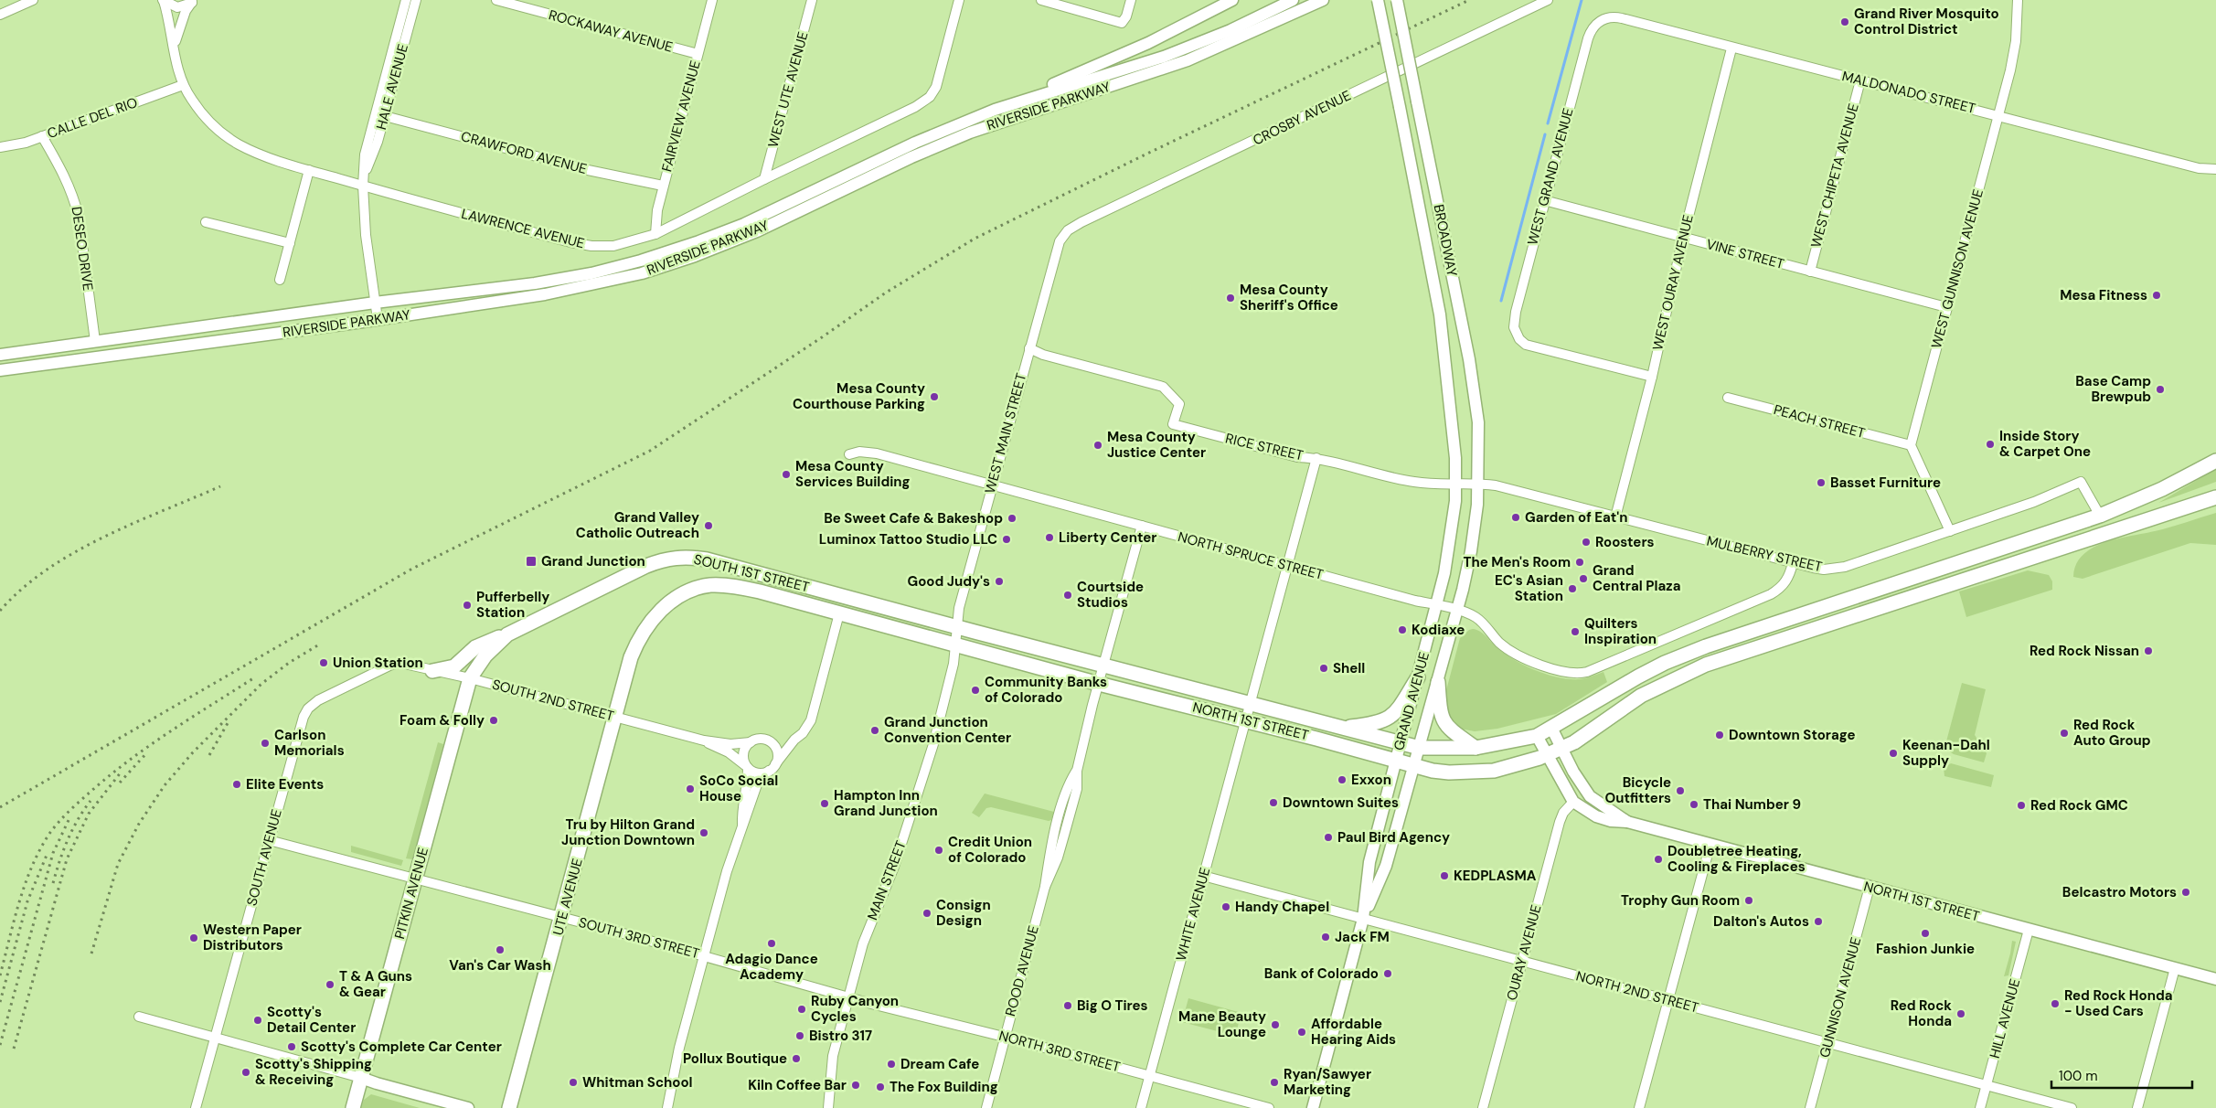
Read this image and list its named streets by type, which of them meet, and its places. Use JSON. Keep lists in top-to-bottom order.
{
  "streets": {
    "highway": [
      "SOUTH 1ST STREET",
      "NORTH 1ST STREET",
      "PITKIN AVENUE",
      "UTE AVENUE"
    ],
    "main road": ["RIVERSIDE PARKWAY", "BROADWAY", "GRAND AVENUE"],
    "street": [
      "ROCKAWAY AVENUE",
      "HALE AVENUE",
      "WEST UTE AVENUE",
      "MALDONADO STREET",
      "FAIRVIEW AVENUE",
      "CALLE DEL RIO",
      "CROSBY AVENUE",
      "CRAWFORD AVENUE",
      "WEST CHIPETA AVENUE",
      "WEST GRAND AVENUE",
      "LAWRENCE AVENUE",
      "DESEO DRIVE",
      "VINE STREET",
      "WEST GUNNISON AVENUE",
      "WEST OURAY AVENUE",
      "PEACH STREET",
      "WEST MAIN STREET",
      "RICE STREET",
      "MULBERRY STREET",
      "NORTH SPRUCE STREET",
      "SOUTH 2ND STREET",
      "SOUTH AVENUE",
      "MAIN STREET",
      "WHITE AVENUE",
      "SOUTH 3RD STREET",
      "OURAY AVENUE",
      "ROOD AVENUE",
      "NORTH 2ND STREET",
      "GUNNISON AVENUE",
      "HILL AVENUE",
      "NORTH 3RD STREET"
    ]
  },
  "crossings": [
    ["ROCKAWAY AVENUE", "FAIRVIEW AVENUE"],
    ["HALE AVENUE", "RIVERSIDE PARKWAY"],
    ["HALE AVENUE", "CRAWFORD AVENUE"],
    ["HALE AVENUE", "LAWRENCE AVENUE"],
    ["WEST UTE AVENUE", "LAWRENCE AVENUE"],
    ["MALDONADO STREET", "WEST CHIPETA AVENUE"],
    ["MALDONADO STREET", "WEST GRAND AVENUE"],
    ["MALDONADO STREET", "WEST GUNNISON AVENUE"],
    ["MALDONADO STREET", "WEST OURAY AVENUE"],
    ["RIVERSIDE PARKWAY", "DESEO DRIVE"],
    ["FAIRVIEW AVENUE", "CRAWFORD AVENUE"],
    ["FAIRVIEW AVENUE", "LAWRENCE AVENUE"],
    ["CALLE DEL RIO", "LAWRENCE AVENUE"],
    ["CALLE DEL RIO", "DESEO DRIVE"],
    ["CROSBY AVENUE", "WEST MAIN STREET"],
    ["WEST CHIPETA AVENUE", "VINE STREET"],
    ["WEST GRAND AVENUE", "VINE STREET"],
    ["WEST GRAND AVENUE", "WEST OURAY AVENUE"],
    ["BROADWAY", "RICE STREET"],
    ["BROADWAY", "MULBERRY STREET"],
    ["BROADWAY", "GRAND AVENUE"],
    ["VINE STREET", "WEST GUNNISON AVENUE"],
    ["VINE STREET", "WEST OURAY AVENUE"],
    ["WEST GUNNISON AVENUE", "PEACH STREET"],
    ["WEST OURAY AVENUE", "MULBERRY STREET"],
    ["WEST MAIN STREET", "RICE STREET"],
    ["WEST MAIN STREET", "NORTH SPRUCE STREET"],
    ["WEST MAIN STREET", "SOUTH 1ST STREET"],
    ["WEST MAIN STREET", "NORTH 1ST STREET"],
    ["WEST MAIN STREET", "MAIN STREET"],
    ["RICE STREET", "MULBERRY STREET"],
    ["RICE STREET", "GRAND AVENUE"],
    ["RICE STREET", "WHITE AVENUE"],
    ["MULBERRY STREET", "NORTH SPRUCE STREET"],
    ["MULBERRY STREET", "GRAND AVENUE"],
    ["NORTH SPRUCE STREET", "GRAND AVENUE"],
    ["NORTH SPRUCE STREET", "WHITE AVENUE"],
    ["NORTH SPRUCE STREET", "ROOD AVENUE"],
    ["SOUTH 1ST STREET", "SOUTH 2ND STREET"],
    ["SOUTH 1ST STREET", "NORTH 1ST STREET"],
    ["SOUTH 1ST STREET", "MAIN STREET"],
    ["SOUTH 1ST STREET", "PITKIN AVENUE"],
    ["SOUTH 1ST STREET", "UTE AVENUE"],
    ["SOUTH 2ND STREET", "SOUTH AVENUE"],
    ["SOUTH 2ND STREET", "PITKIN AVENUE"],
    ["SOUTH 2ND STREET", "UTE AVENUE"],
    ["GRAND AVENUE", "NORTH 1ST STREET"],
    ["GRAND AVENUE", "NORTH 2ND STREET"],
    ["NORTH 1ST STREET", "MAIN STREET"],
    ["NORTH 1ST STREET", "WHITE AVENUE"],
    ["NORTH 1ST STREET", "OURAY AVENUE"],
    ["NORTH 1ST STREET", "ROOD AVENUE"],
    ["NORTH 1ST STREET", "GUNNISON AVENUE"],
    ["NORTH 1ST STREET", "HILL AVENUE"],
    ["SOUTH AVENUE", "SOUTH 3RD STREET"],
    ["MAIN STREET", "SOUTH 3RD STREET"],
    ["MAIN STREET", "NORTH 3RD STREET"],
    ["PITKIN AVENUE", "SOUTH 3RD STREET"],
    ["UTE AVENUE", "SOUTH 3RD STREET"],
    ["WHITE AVENUE", "NORTH 2ND STREET"],
    ["WHITE AVENUE", "NORTH 3RD STREET"],
    ["SOUTH 3RD STREET", "NORTH 3RD STREET"],
    ["OURAY AVENUE", "NORTH 2ND STREET"],
    ["ROOD AVENUE", "NORTH 3RD STREET"],
    ["NORTH 2ND STREET", "GUNNISON AVENUE"],
    ["NORTH 2ND STREET", "HILL AVENUE"]
  ],
  "places": {
    "other": [
      "Grand River Mosquito Control District",
      "Mesa Fitness",
      "Mesa County Sheriff's Office",
      "Base Camp Brewpub",
      "Mesa County Courthouse Parking",
      "Inside Story & Carpet One",
      "Mesa County Justice Center",
      "Mesa County Services Building",
      "Basset Furniture",
      "Garden of Eat'n",
      "Be Sweet Cafe & Bakeshop",
      "Grand Valley Catholic Outreach",
      "Liberty Center",
      "Luminox Tattoo Studio LLC",
      "Roosters",
      "The Men's Room",
      "Grand Central Plaza",
      "Good Judy's",
      "EC's Asian Station",
      "Courtside Studios",
      "Pufferbelly Station",
      "Kodiaxe",
      "Quilters Inspiration",
      "Red Rock Nissan",
      "Union Station",
      "Shell",
      "Community Banks of Colorado",
      "Foam & Folly",
      "Grand Junction Convention Center",
      "Red Rock Auto Group",
      "Downtown Storage",
      "Carlson Memorials",
      "Keenan-Dahl Supply",
      "Exxon",
      "Elite Events",
      "SoCo Social House",
      "Bicycle Outfitters",
      "Downtown Suites",
      "Hampton Inn Grand Junction",
      "Thai Number 9",
      "Red Rock GMC",
      "Tru by Hilton Grand Junction Downtown",
      "Paul Bird Agency",
      "Credit Union of Colorado",
      "Doubletree Heating, Cooling & Fireplaces",
      "KEDPLASMA",
      "Belcastro Motors",
      "Trophy Gun Room",
      "Handy Chapel",
      "Consign Design",
      "Dalton's Autos",
      "Fashion Junkie",
      "Jack FM",
      "Western Paper Distributors",
      "Adagio Dance Academy",
      "Van's Car Wash",
      "Bank of Colorado",
      "T & A Guns & Gear",
      "Red Rock Honda - Used Cars",
      "Big O Tires",
      "Ruby Canyon Cycles",
      "Red Rock Honda",
      "Scotty's Detail Center",
      "Mane Beauty Lounge",
      "Affordable Hearing Aids",
      "Bistro 317",
      "Scotty's Complete Car Center",
      "Pollux Boutique",
      "Dream Cafe",
      "Scotty's Shipping & Receiving",
      "Whitman School",
      "Ryan/Sawyer Marketing",
      "Kiln Coffee Bar",
      "The Fox Building"
    ],
    "transit": ["Grand Junction"]
  },
  "scale_bar": "100 m"
}
